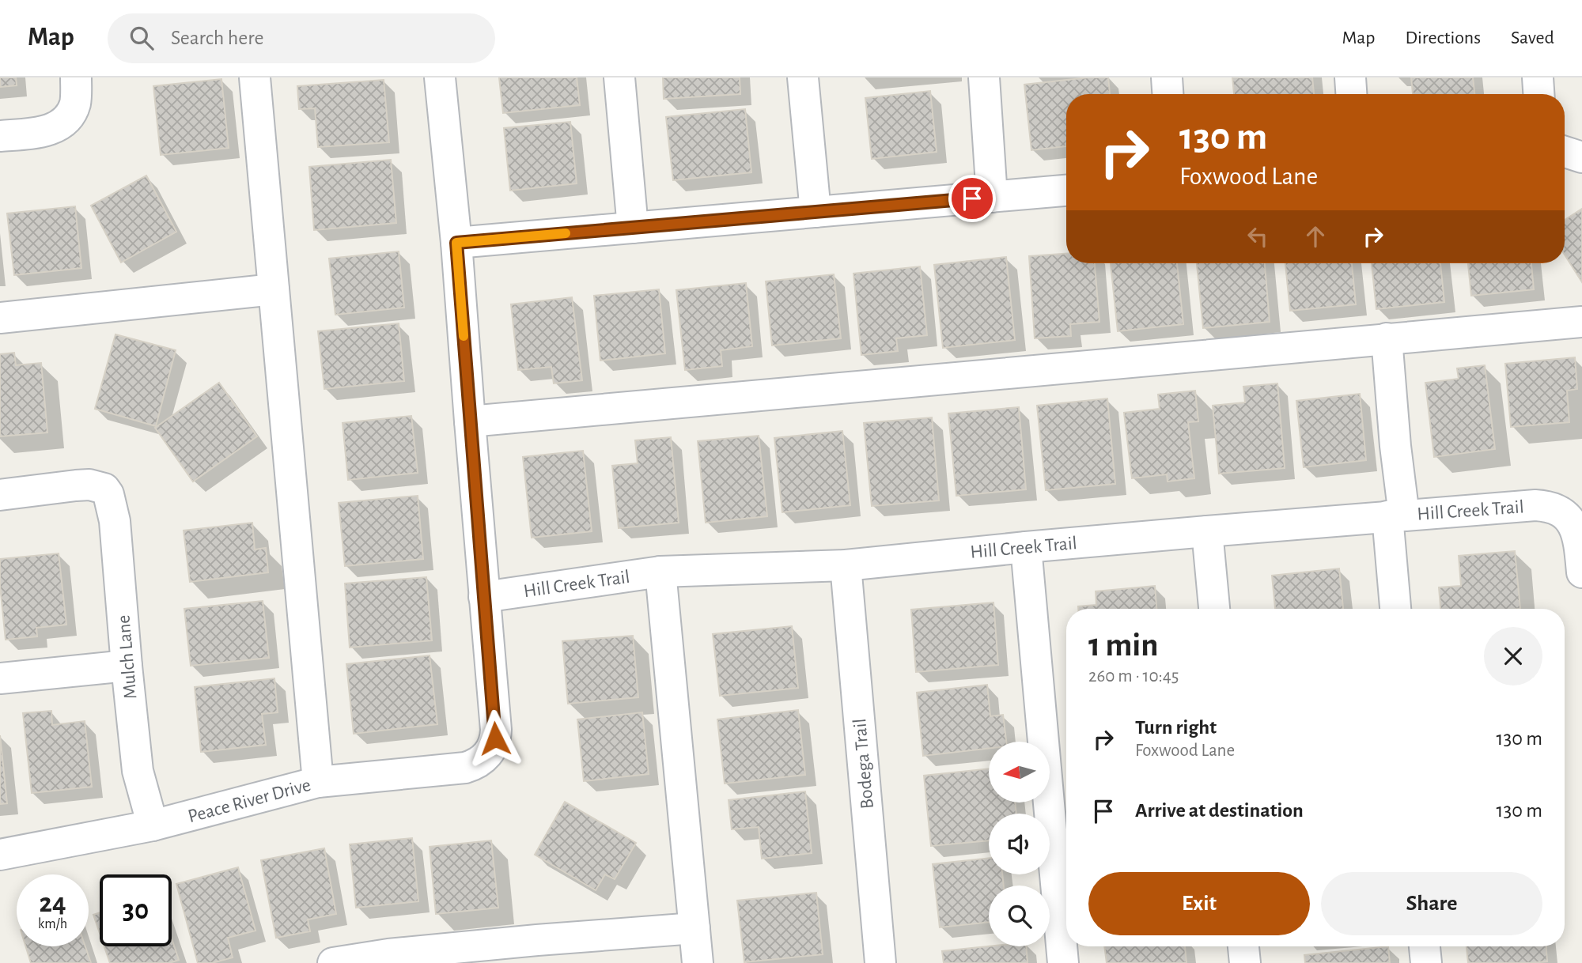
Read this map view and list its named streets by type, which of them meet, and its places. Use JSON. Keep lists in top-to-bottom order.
{
  "streets": {
    "street": [
      "Hill Creek Trail",
      "Mulch Lane",
      "Bodega Trail",
      "Peace River Drive"
    ]
  },
  "crossings": [
    ["Hill Creek Trail", "Bodega Trail"],
    ["Hill Creek Trail", "Peace River Drive"],
    ["Mulch Lane", "Peace River Drive"]
  ],
  "north": "left",
  "page": {
    "header": "Map",
    "search": "Search here",
    "nav": ["Map", "Directions", "Saved"],
    "turn": ["130 m", "Foxwood Lane"],
    "heading": ["1 min", "260 m · 10:45"],
    "list": [
      {
        "name": "Turn right",
        "note": "Foxwood Lane",
        "value": "130 m"
      },
      {
        "name": "Arrive at destination",
        "value": "130 m"
      }
    ],
    "buttons": ["Exit", "Share"],
    "speed": "24 km/h",
    "limit": "30"
  }
}
